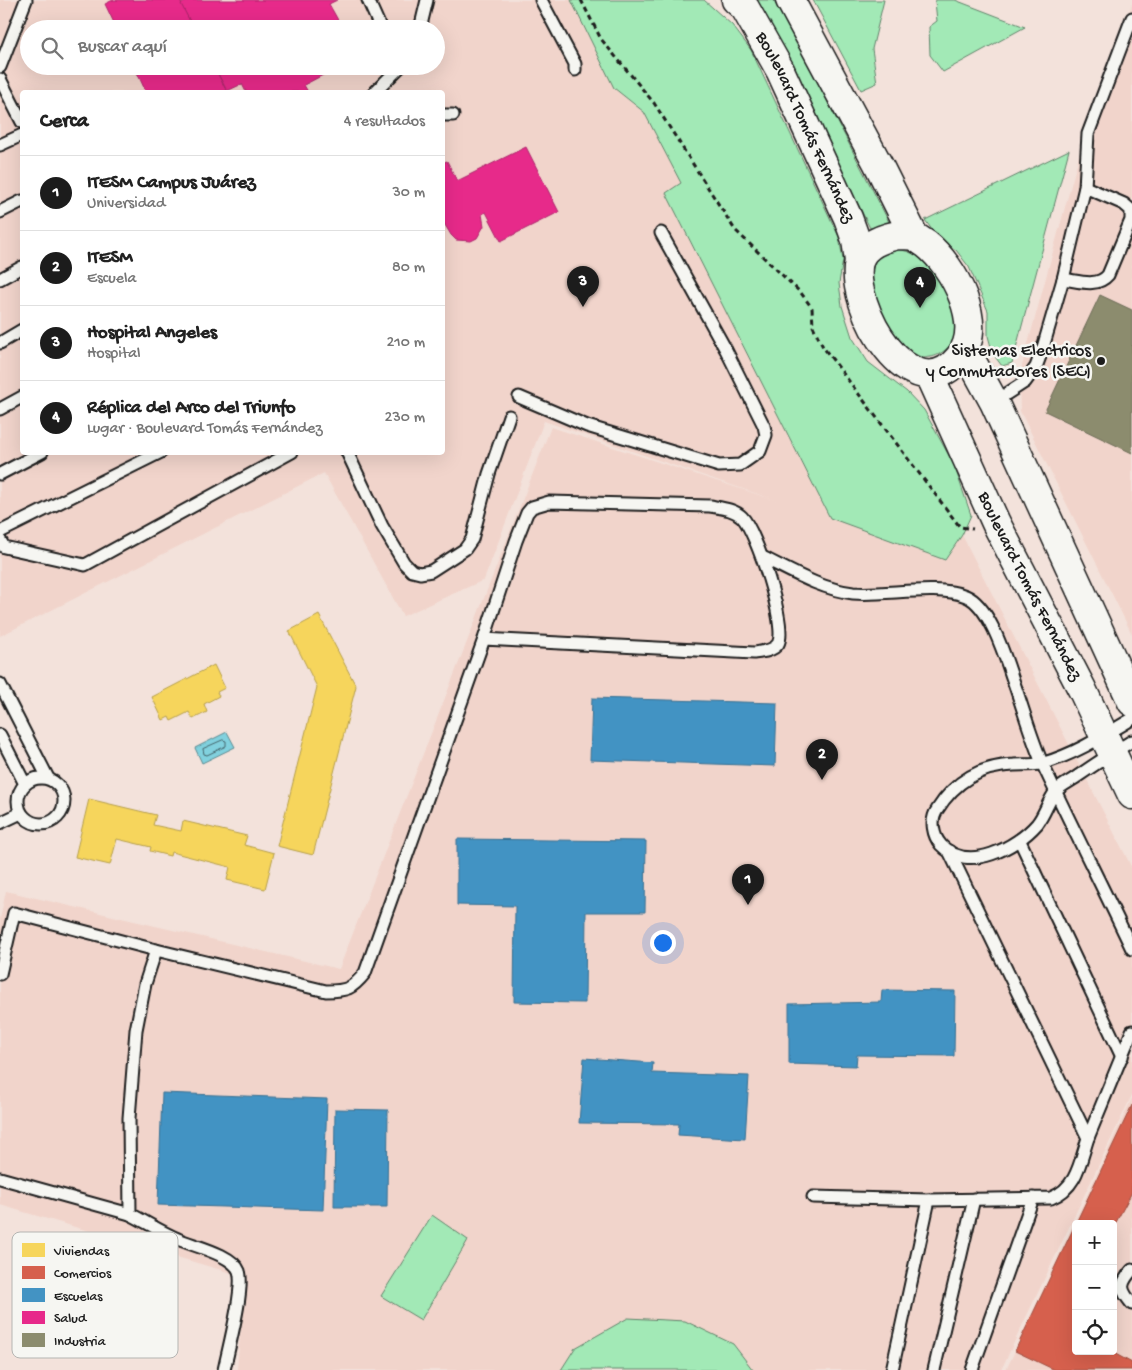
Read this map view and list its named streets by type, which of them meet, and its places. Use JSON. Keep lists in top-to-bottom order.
{
  "streets": {
    "main road": ["Boulevard Tomás Fernández"]
  },
  "places": ["Sistemas Electricos y Conmutadores (SEC)"],
  "legend": [
    "Viviendas",
    "Comercios",
    "Escuelas",
    "Salud",
    "Industria"
  ],
  "page": {
    "search": "Buscar aquí",
    "heading": ["Cerca", "4 resultados"],
    "list": [
      {
        "mark": "1",
        "name": "ITESM Campus Juárez",
        "note": "Universidad",
        "value": "30 m"
      },
      {
        "mark": "2",
        "name": "ITESM",
        "note": "Escuela",
        "value": "80 m"
      },
      {
        "mark": "3",
        "name": "Hospital Angeles",
        "note": "Hospital",
        "value": "210 m"
      },
      {
        "mark": "4",
        "name": "Réplica del Arco del Triunfo",
        "note": "Lugar · Boulevard Tomás Fernández",
        "value": "230 m"
      }
    ],
    "pins": [
      "3",
      "4",
      "2",
      "1"
    ],
    "map_buttons": ["+", "−"]
  }
}
